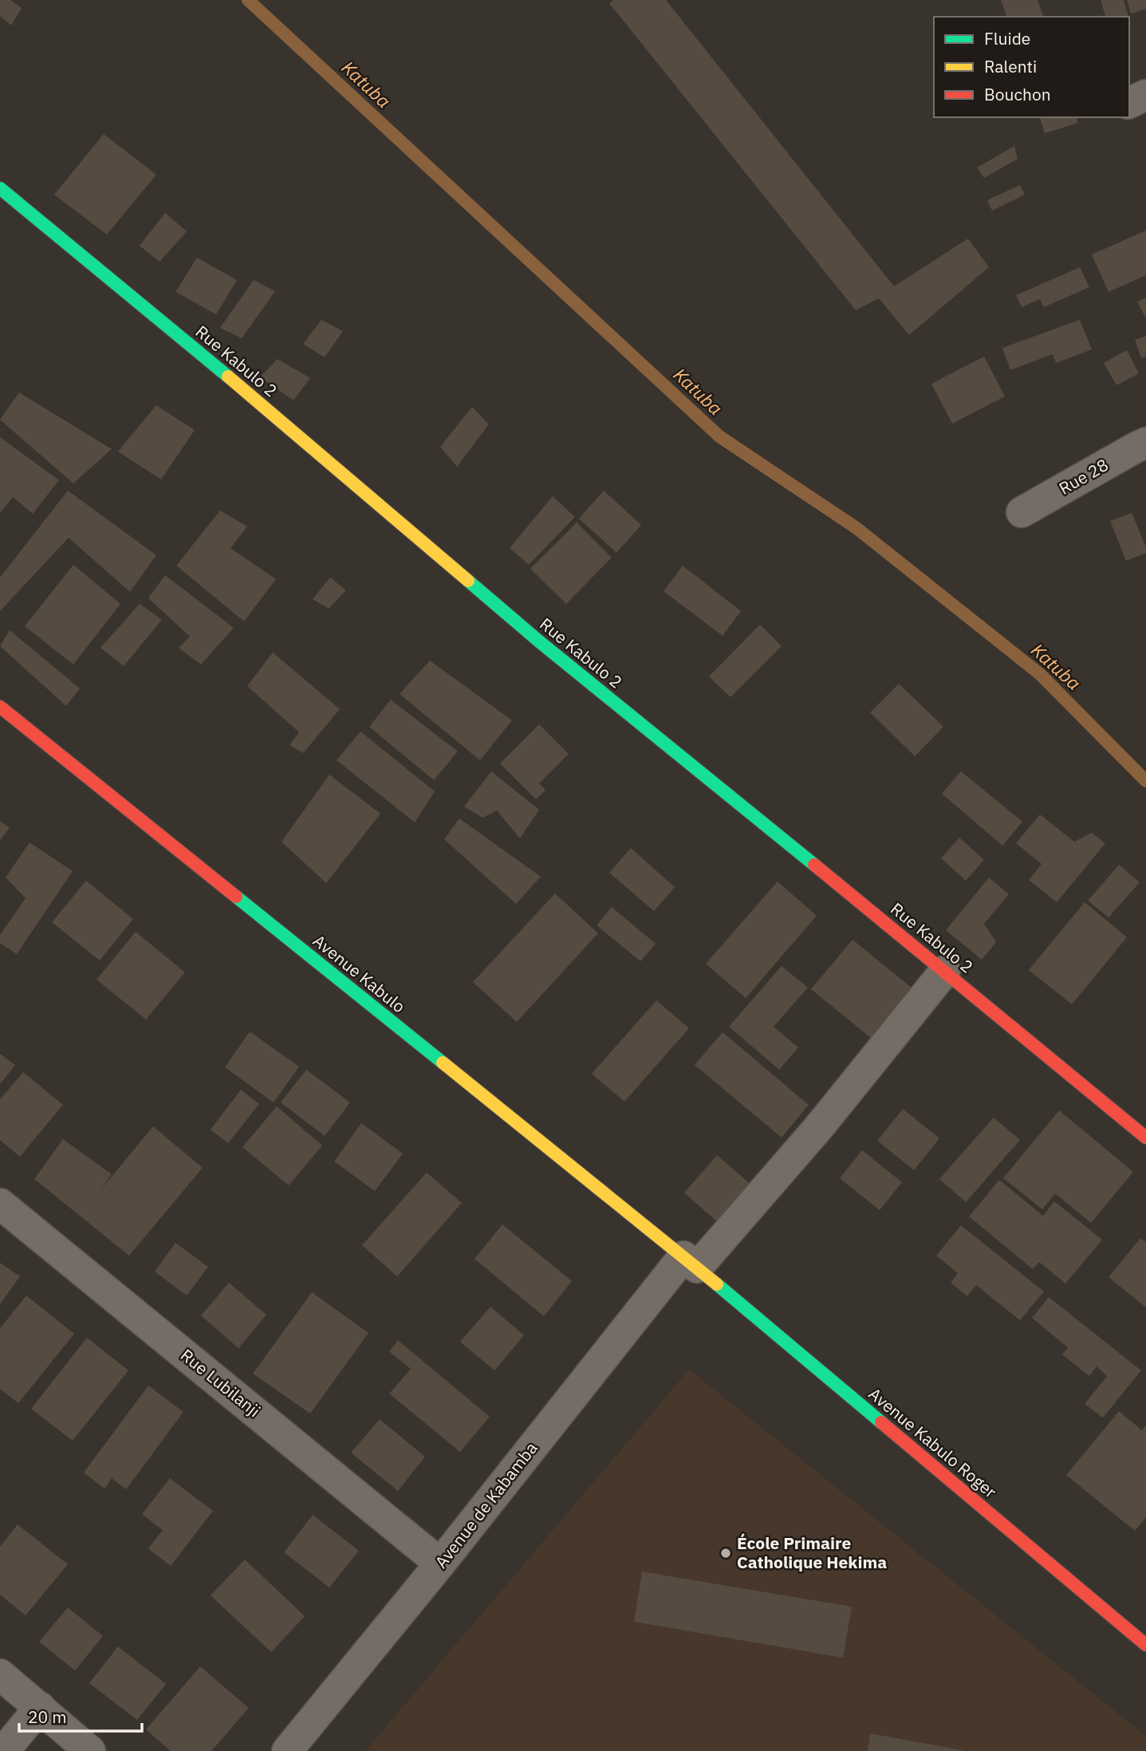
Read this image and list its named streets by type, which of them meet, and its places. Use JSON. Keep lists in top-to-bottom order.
{
  "streets": {
    "street": [
      "Rue Kabulo 2",
      "Rue 28",
      "Avenue Kabulo",
      "Rue Lubilanji",
      "Avenue Kabulo Roger",
      "Avenue de Kabamba"
    ]
  },
  "crossings": [
    ["Rue Kabulo 2", "Avenue de Kabamba"],
    ["Avenue Kabulo", "Avenue Kabulo Roger"],
    ["Avenue Kabulo", "Avenue de Kabamba"],
    ["Rue Lubilanji", "Avenue de Kabamba"],
    ["Avenue Kabulo Roger", "Avenue de Kabamba"]
  ],
  "water": ["Katuba"],
  "places": ["École Primaire Catholique Hekima"],
  "legend": ["Fluide", "Ralenti", "Bouchon"],
  "scale_bar": "20 m"
}
